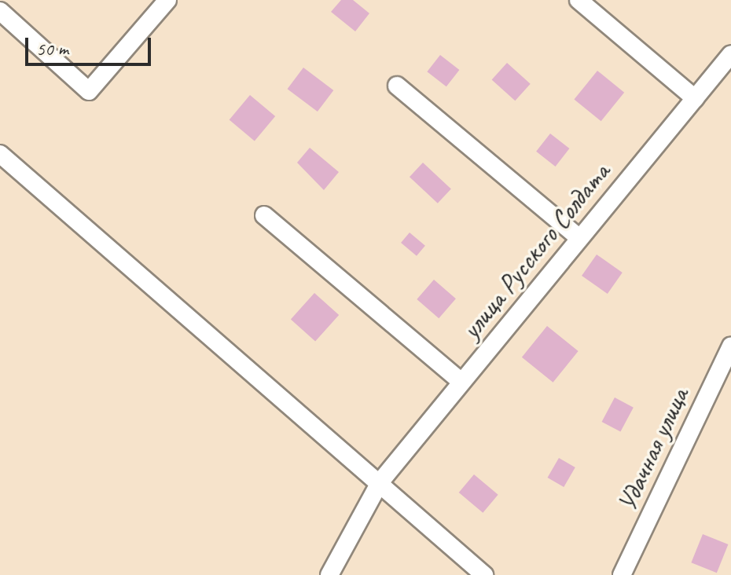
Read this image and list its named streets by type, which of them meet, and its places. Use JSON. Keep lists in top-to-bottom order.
{
  "streets": {
    "street": ["улица Русского Солдата", "Удачная улица"]
  },
  "scale_bar": "50 m"
}
